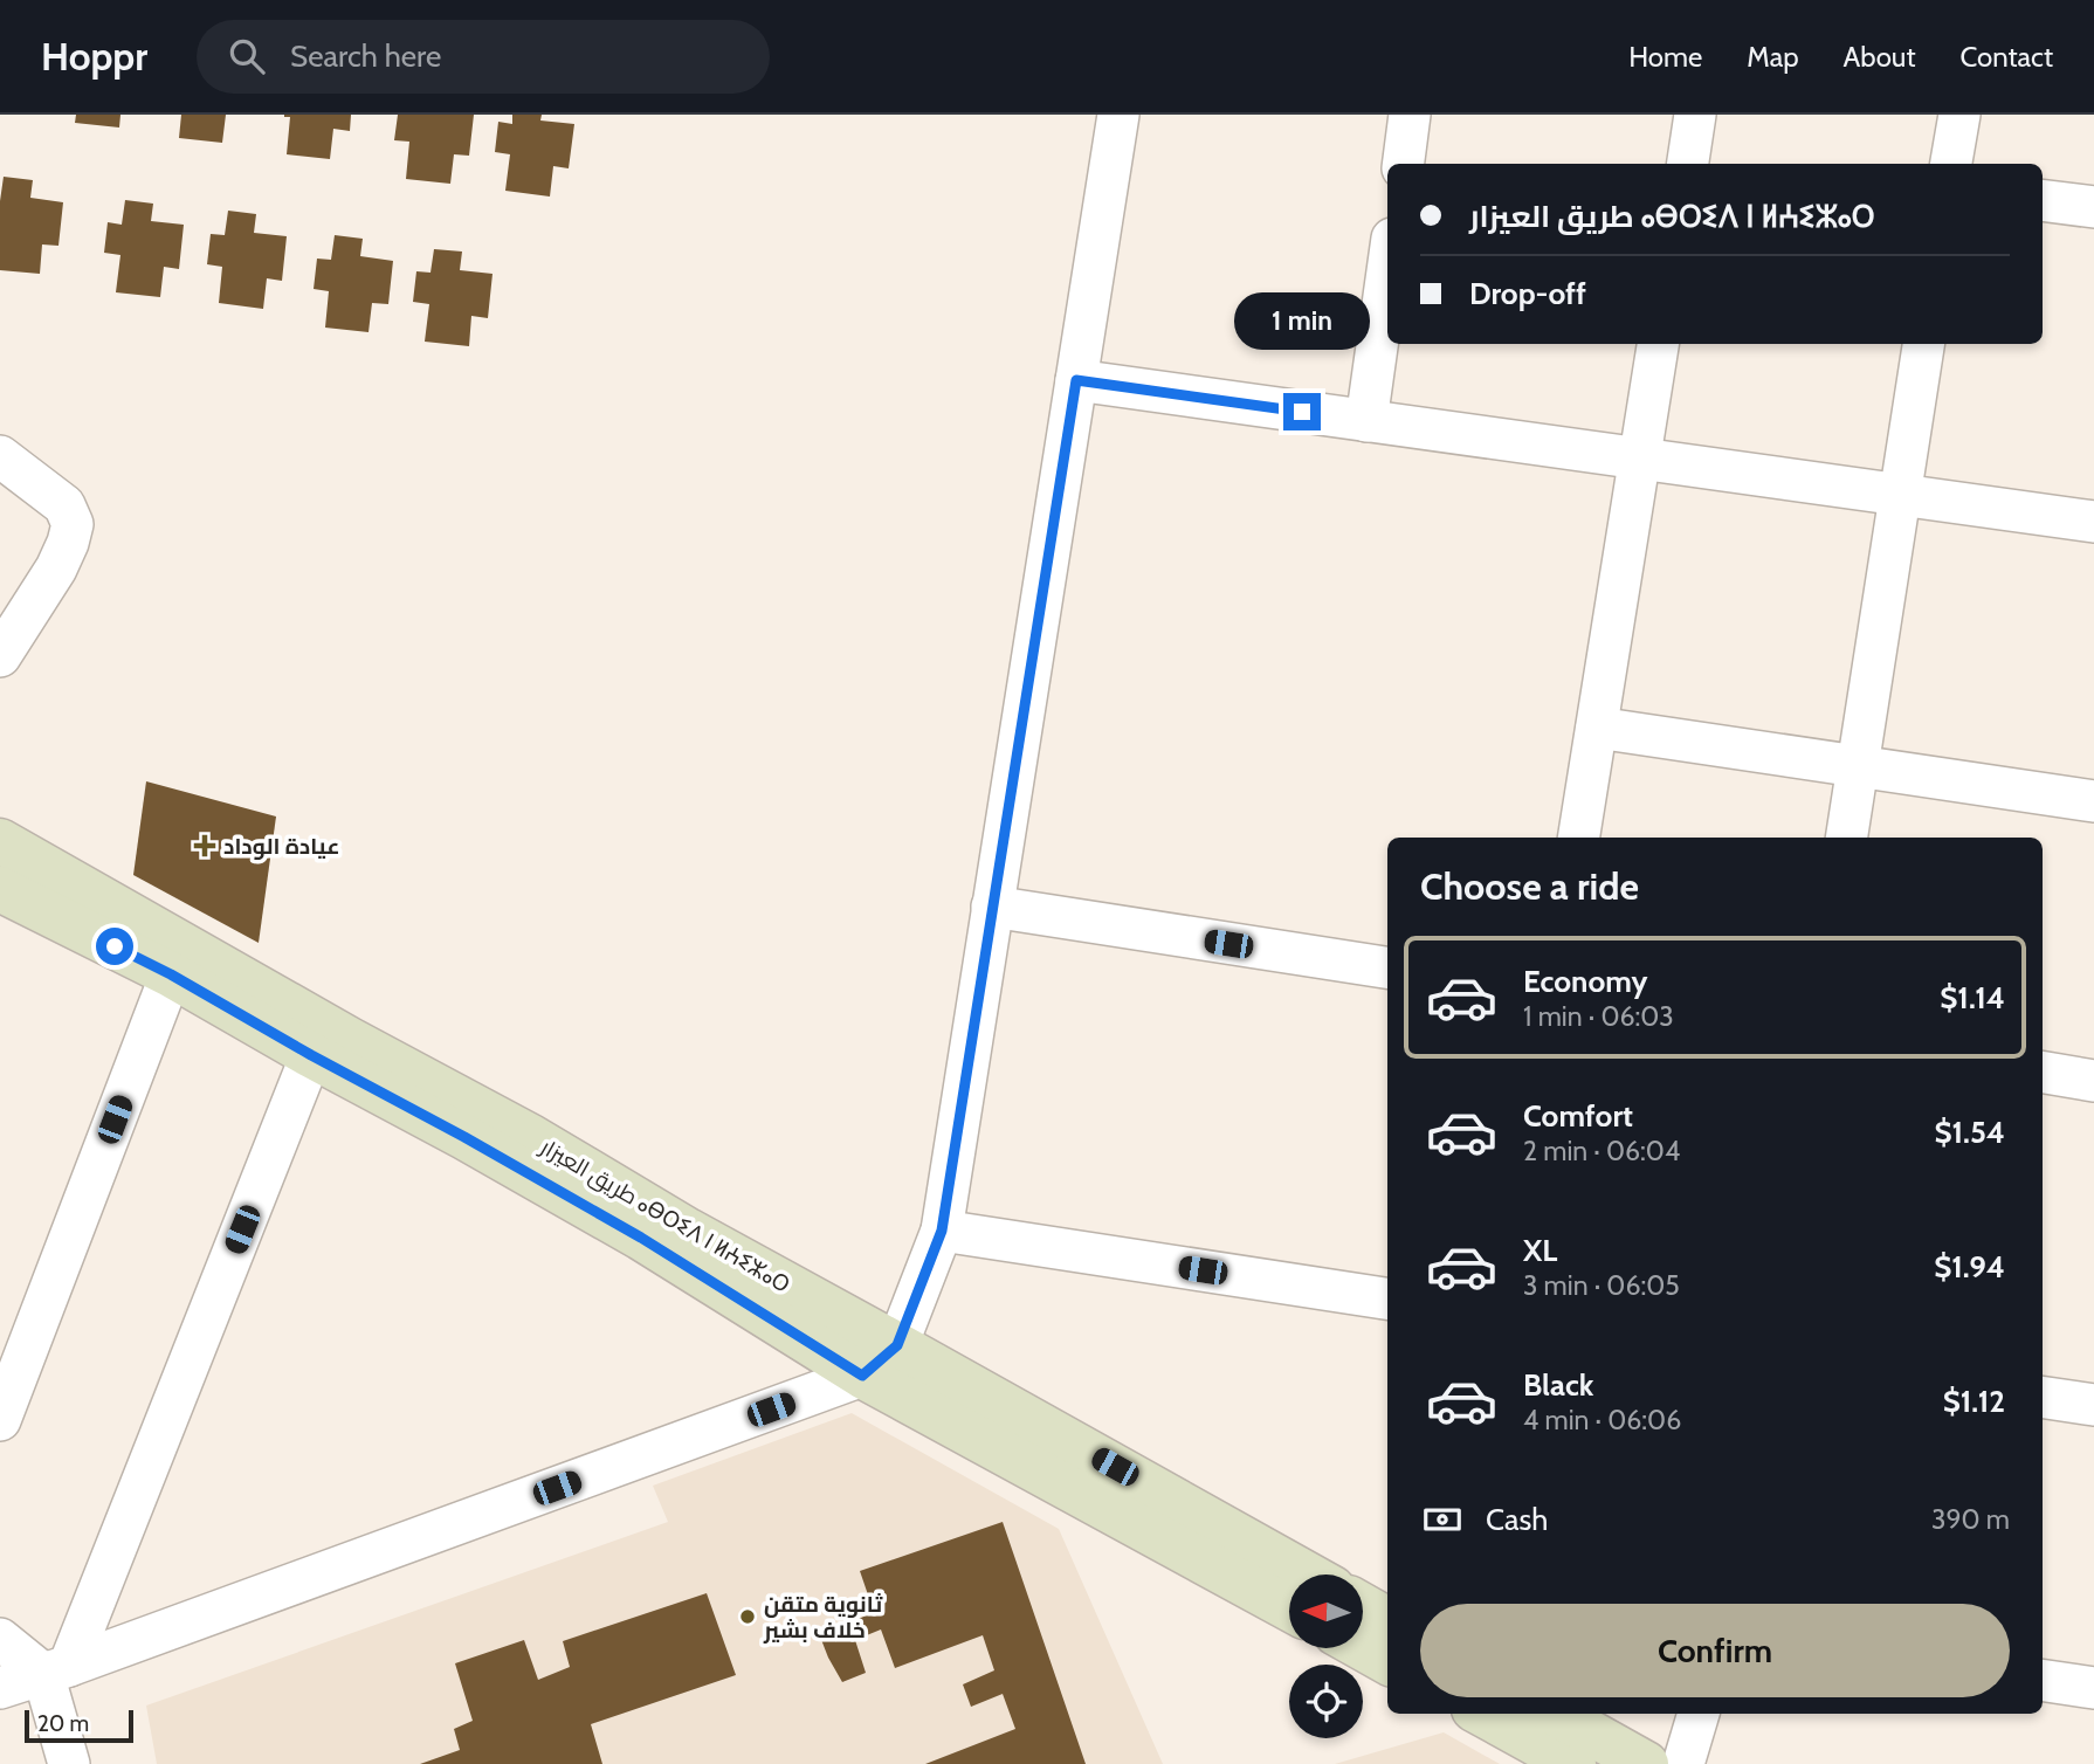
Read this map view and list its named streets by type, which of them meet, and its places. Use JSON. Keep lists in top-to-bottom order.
{
  "streets": {
    "main road": ["طريق العيزار ⴰⴱⵔⵉⴷ ⵏ ⵍⵄⵉⵣⴰⵔ"]
  },
  "places": {
    "health": ["عيادة الوداد"],
    "other": ["ثانوية متقن خلاف بشير"]
  },
  "scale_bar": "20 m",
  "north": "left",
  "page": {
    "header": "Hoppr",
    "search": "Search here",
    "nav": [
      "Home",
      "Map",
      "About",
      "Contact"
    ],
    "banner": ["طريق العيزار ⴰⴱⵔⵉⴷ ⵏ ⵍⵄⵉⵣⴰⵔ", "Drop-off"],
    "bubble": "1 min",
    "heading": "Choose a ride",
    "list": [
      {
        "name": "Economy",
        "note": "1 min · 06:03",
        "value": "$1.14"
      },
      {
        "name": "Comfort",
        "note": "2 min · 06:04",
        "value": "$1.54"
      },
      {
        "name": "XL",
        "note": "3 min · 06:05",
        "value": "$1.94"
      },
      {
        "name": "Black",
        "note": "4 min · 06:06",
        "value": "$1.12"
      }
    ],
    "pay": ["Cash", "390 m"],
    "buttons": "Confirm",
    "scale": "20 m"
  }
}
